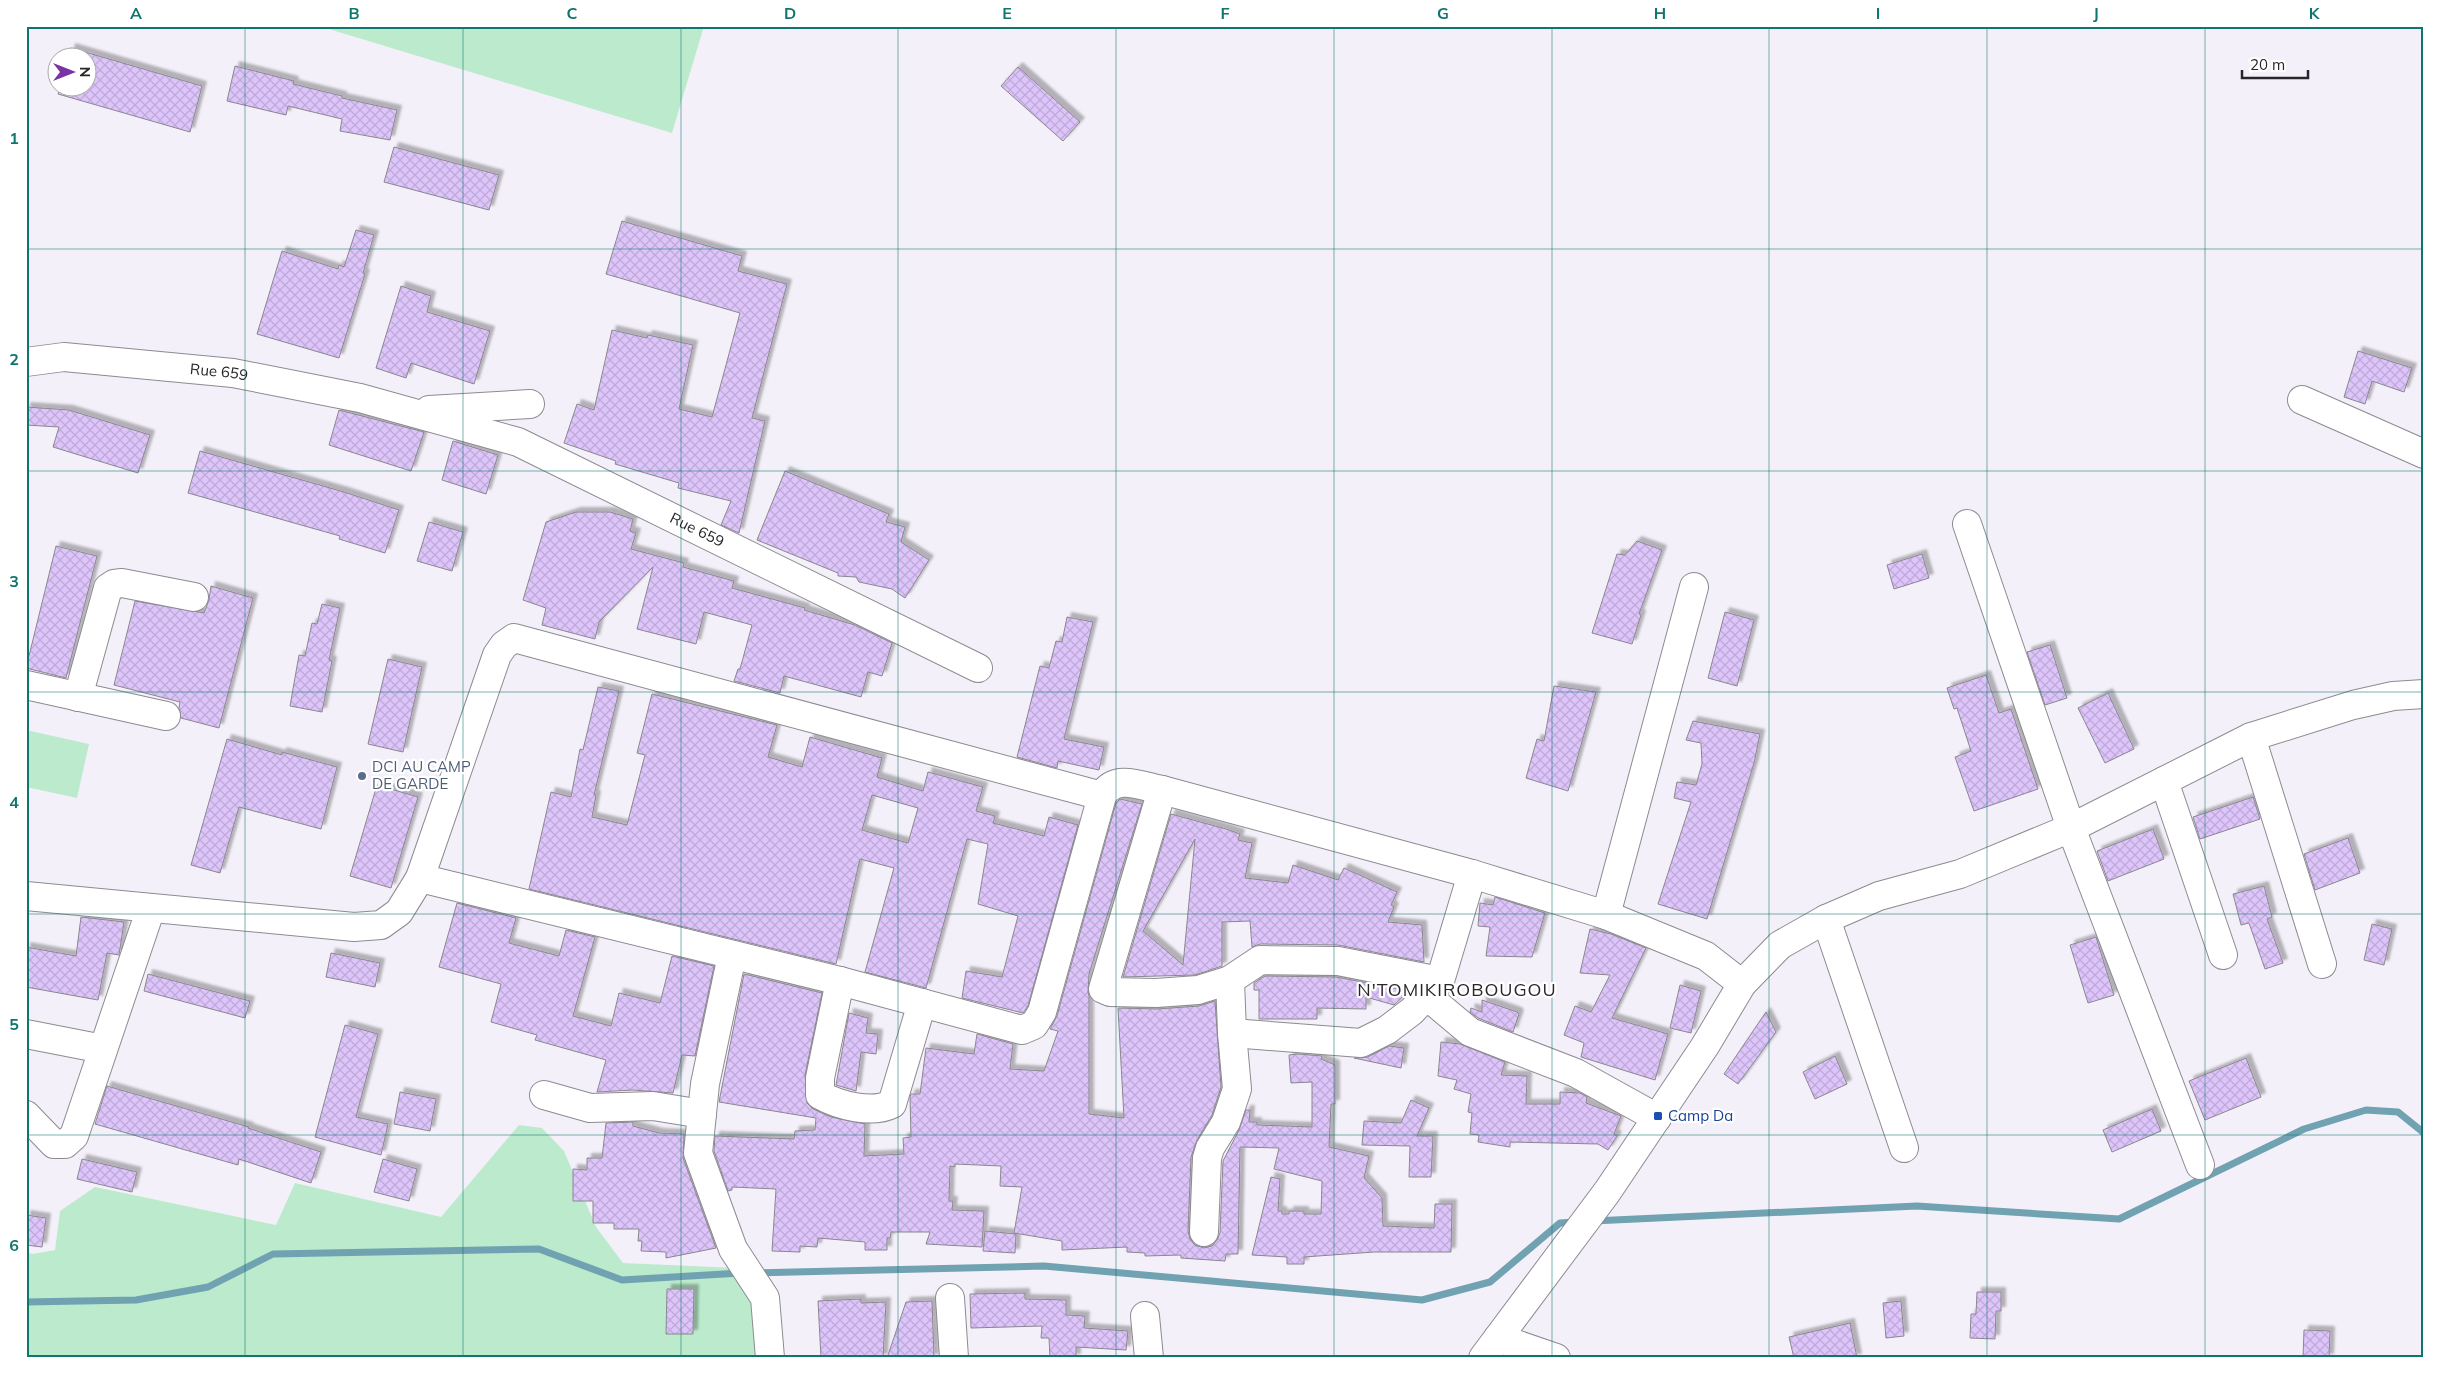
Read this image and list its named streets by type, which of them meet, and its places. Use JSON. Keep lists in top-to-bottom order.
{
  "streets": {
    "street": ["Rue 659"]
  },
  "districts": ["N'TOMIKIROBOUGOU"],
  "places": {
    "other": ["DCI AU CAMP DE GARDE"],
    "transit": ["Camp Da"]
  },
  "scale_bar": "20 m",
  "north": "right",
  "grid": {
    "columns": [
      "A",
      "B",
      "C",
      "D",
      "E",
      "F",
      "G",
      "H",
      "I",
      "J",
      "K"
    ],
    "rows": [
      "1",
      "2",
      "3",
      "4",
      "5",
      "6"
    ]
  }
}
